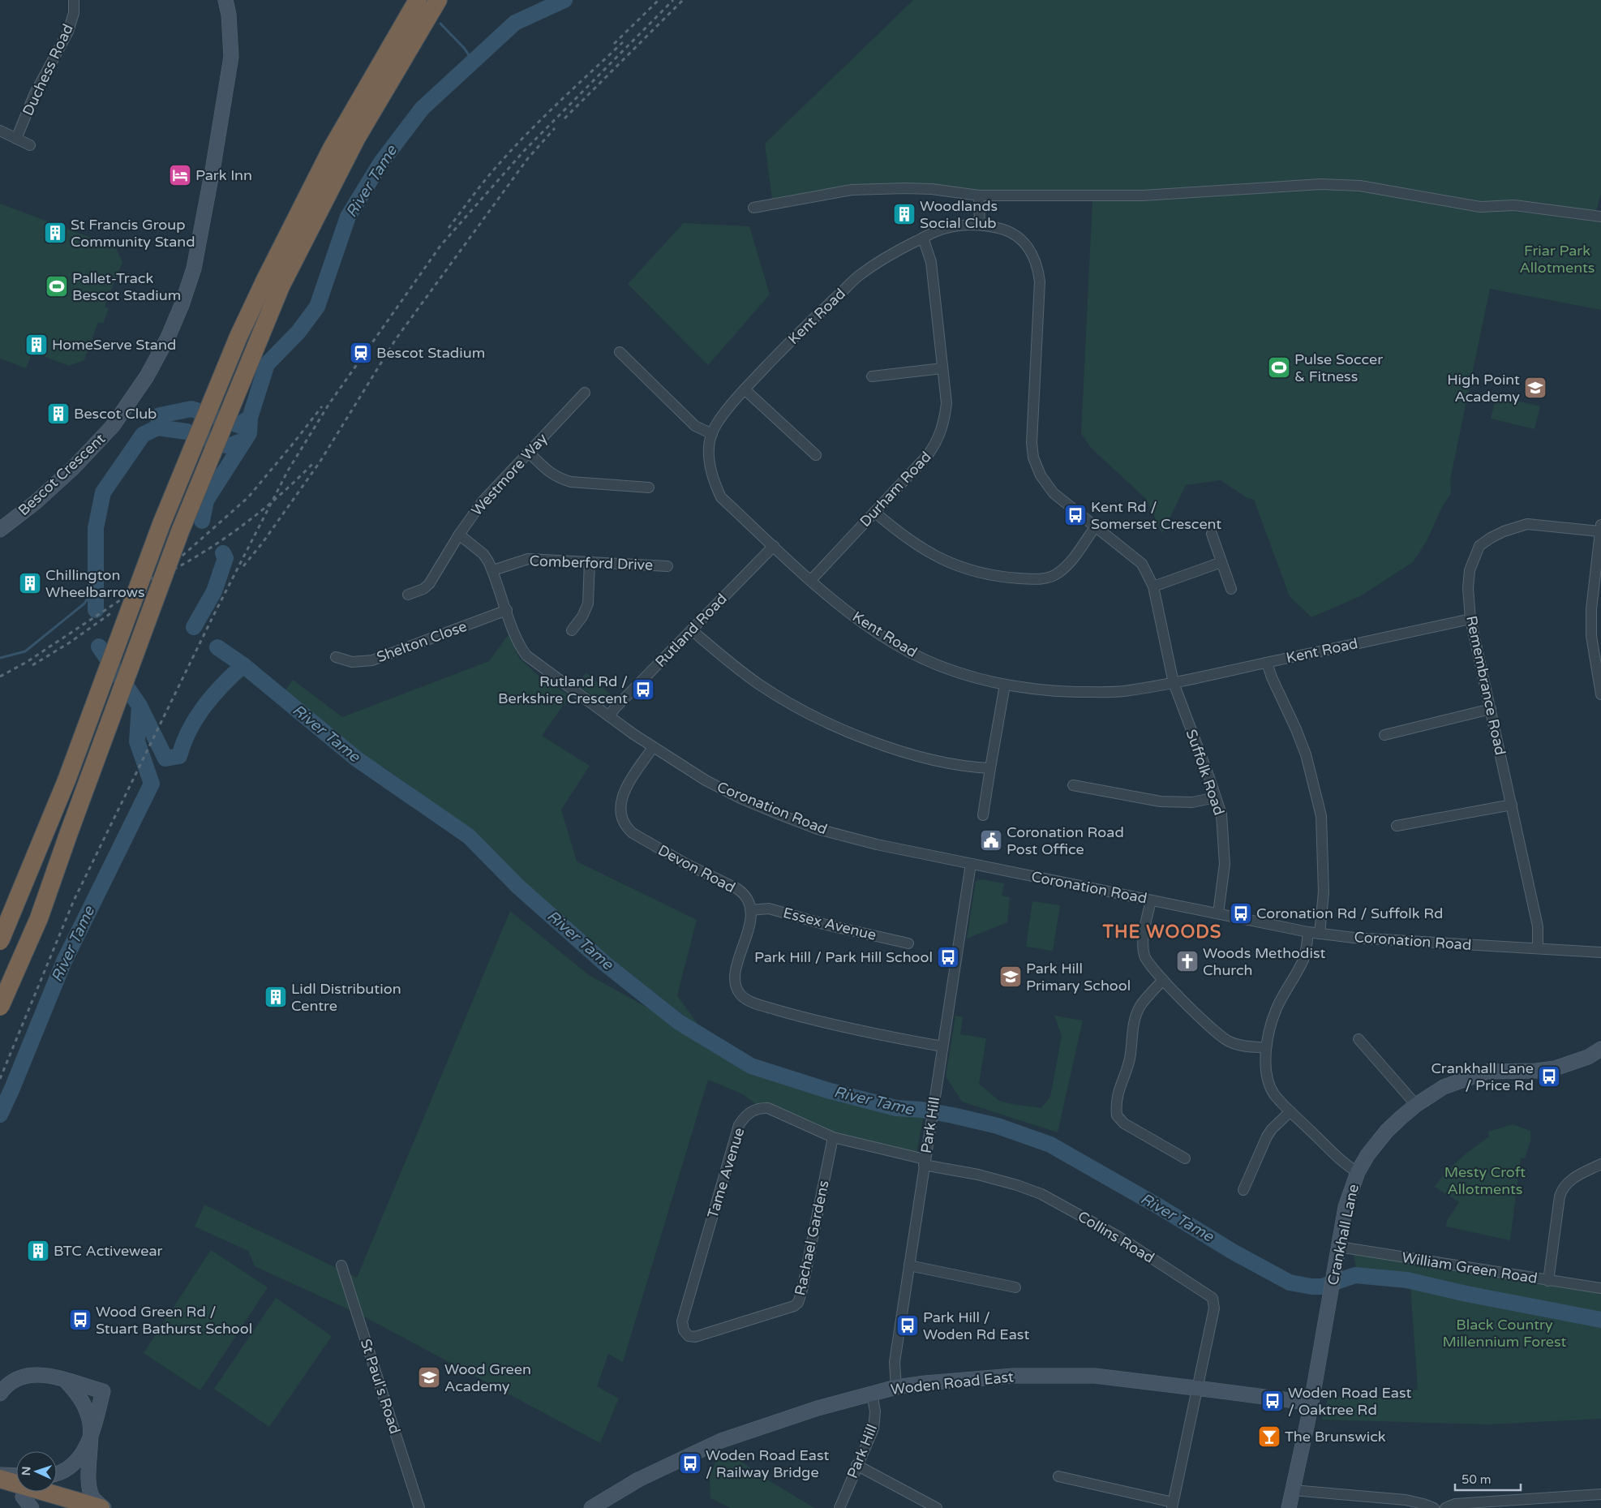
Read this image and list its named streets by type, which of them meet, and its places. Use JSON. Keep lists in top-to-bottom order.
{
  "streets": {
    "street": [
      "Duchess Road",
      "Kent Road",
      "Bescot Crescent",
      "Westmore Way",
      "Durham Road",
      "Comberford Drive",
      "Rutland Road",
      "Shelton Close",
      "Remembrance Road",
      "Suffolk Road",
      "Coronation Road",
      "Devon Road",
      "Essex Avenue",
      "Park Hill",
      "Tame Avenue",
      "Crankhall Lane",
      "Collins Road",
      "Rachael Gardens",
      "William Green Road",
      "Woden Road East",
      "St Paul's Road"
    ]
  },
  "crossings": [
    ["Kent Road", "Durham Road"],
    ["Kent Road", "Rutland Road"],
    ["Kent Road", "Remembrance Road"],
    ["Kent Road", "Suffolk Road"],
    ["Westmore Way", "Coronation Road"],
    ["Comberford Drive", "Coronation Road"],
    ["Rutland Road", "Coronation Road"],
    ["Shelton Close", "Coronation Road"],
    ["Remembrance Road", "Coronation Road"],
    ["Suffolk Road", "Coronation Road"],
    ["Coronation Road", "Devon Road"],
    ["Coronation Road", "Park Hill"],
    ["Devon Road", "Essex Avenue"],
    ["Park Hill", "Tame Avenue"],
    ["Park Hill", "Collins Road"],
    ["Park Hill", "Woden Road East"],
    ["Tame Avenue", "Collins Road"],
    ["Tame Avenue", "Rachael Gardens"],
    ["Crankhall Lane", "William Green Road"],
    ["Crankhall Lane", "Woden Road East"],
    ["Collins Road", "Woden Road East"]
  ],
  "districts": ["THE WOODS"],
  "water": ["River Tame"],
  "parks": ["Friar Park Allotments", "Mesty Croft Allotments", "Black Country Millennium Forest"],
  "places": {
    "hotel": ["Park Inn"],
    "building": [
      "Woodlands Social Club",
      "St Francis Group Community Stand",
      "HomeServe Stand",
      "Bescot Club",
      "Chillington Wheelbarrows",
      "Lidl Distribution Centre",
      "BTC Activewear"
    ],
    "sports": ["Pallet-Track Bescot Stadium", "Pulse Soccer & Fitness"],
    "station": ["Bescot Stadium"],
    "school or university": ["High Point Academy", "Park Hill Primary School", "Wood Green Academy"],
    "bus stop": [
      "Kent Rd / Somerset Crescent",
      "Rutland Rd / Berkshire Crescent",
      "Coronation Rd / Suffolk Rd",
      "Park Hill / Park Hill School",
      "Crankhall Lane / Price Rd",
      "Wood Green Rd / Stuart Bathurst School",
      "Park Hill / Woden Rd East",
      "Woden Road East / Oaktree Rd",
      "Woden Road East / Railway Bridge"
    ],
    "public building": ["Coronation Road Post Office"],
    "church": ["Woods Methodist Church"],
    "bar": ["The Brunswick"]
  },
  "scale_bar": "50 m",
  "north": "left"
}
